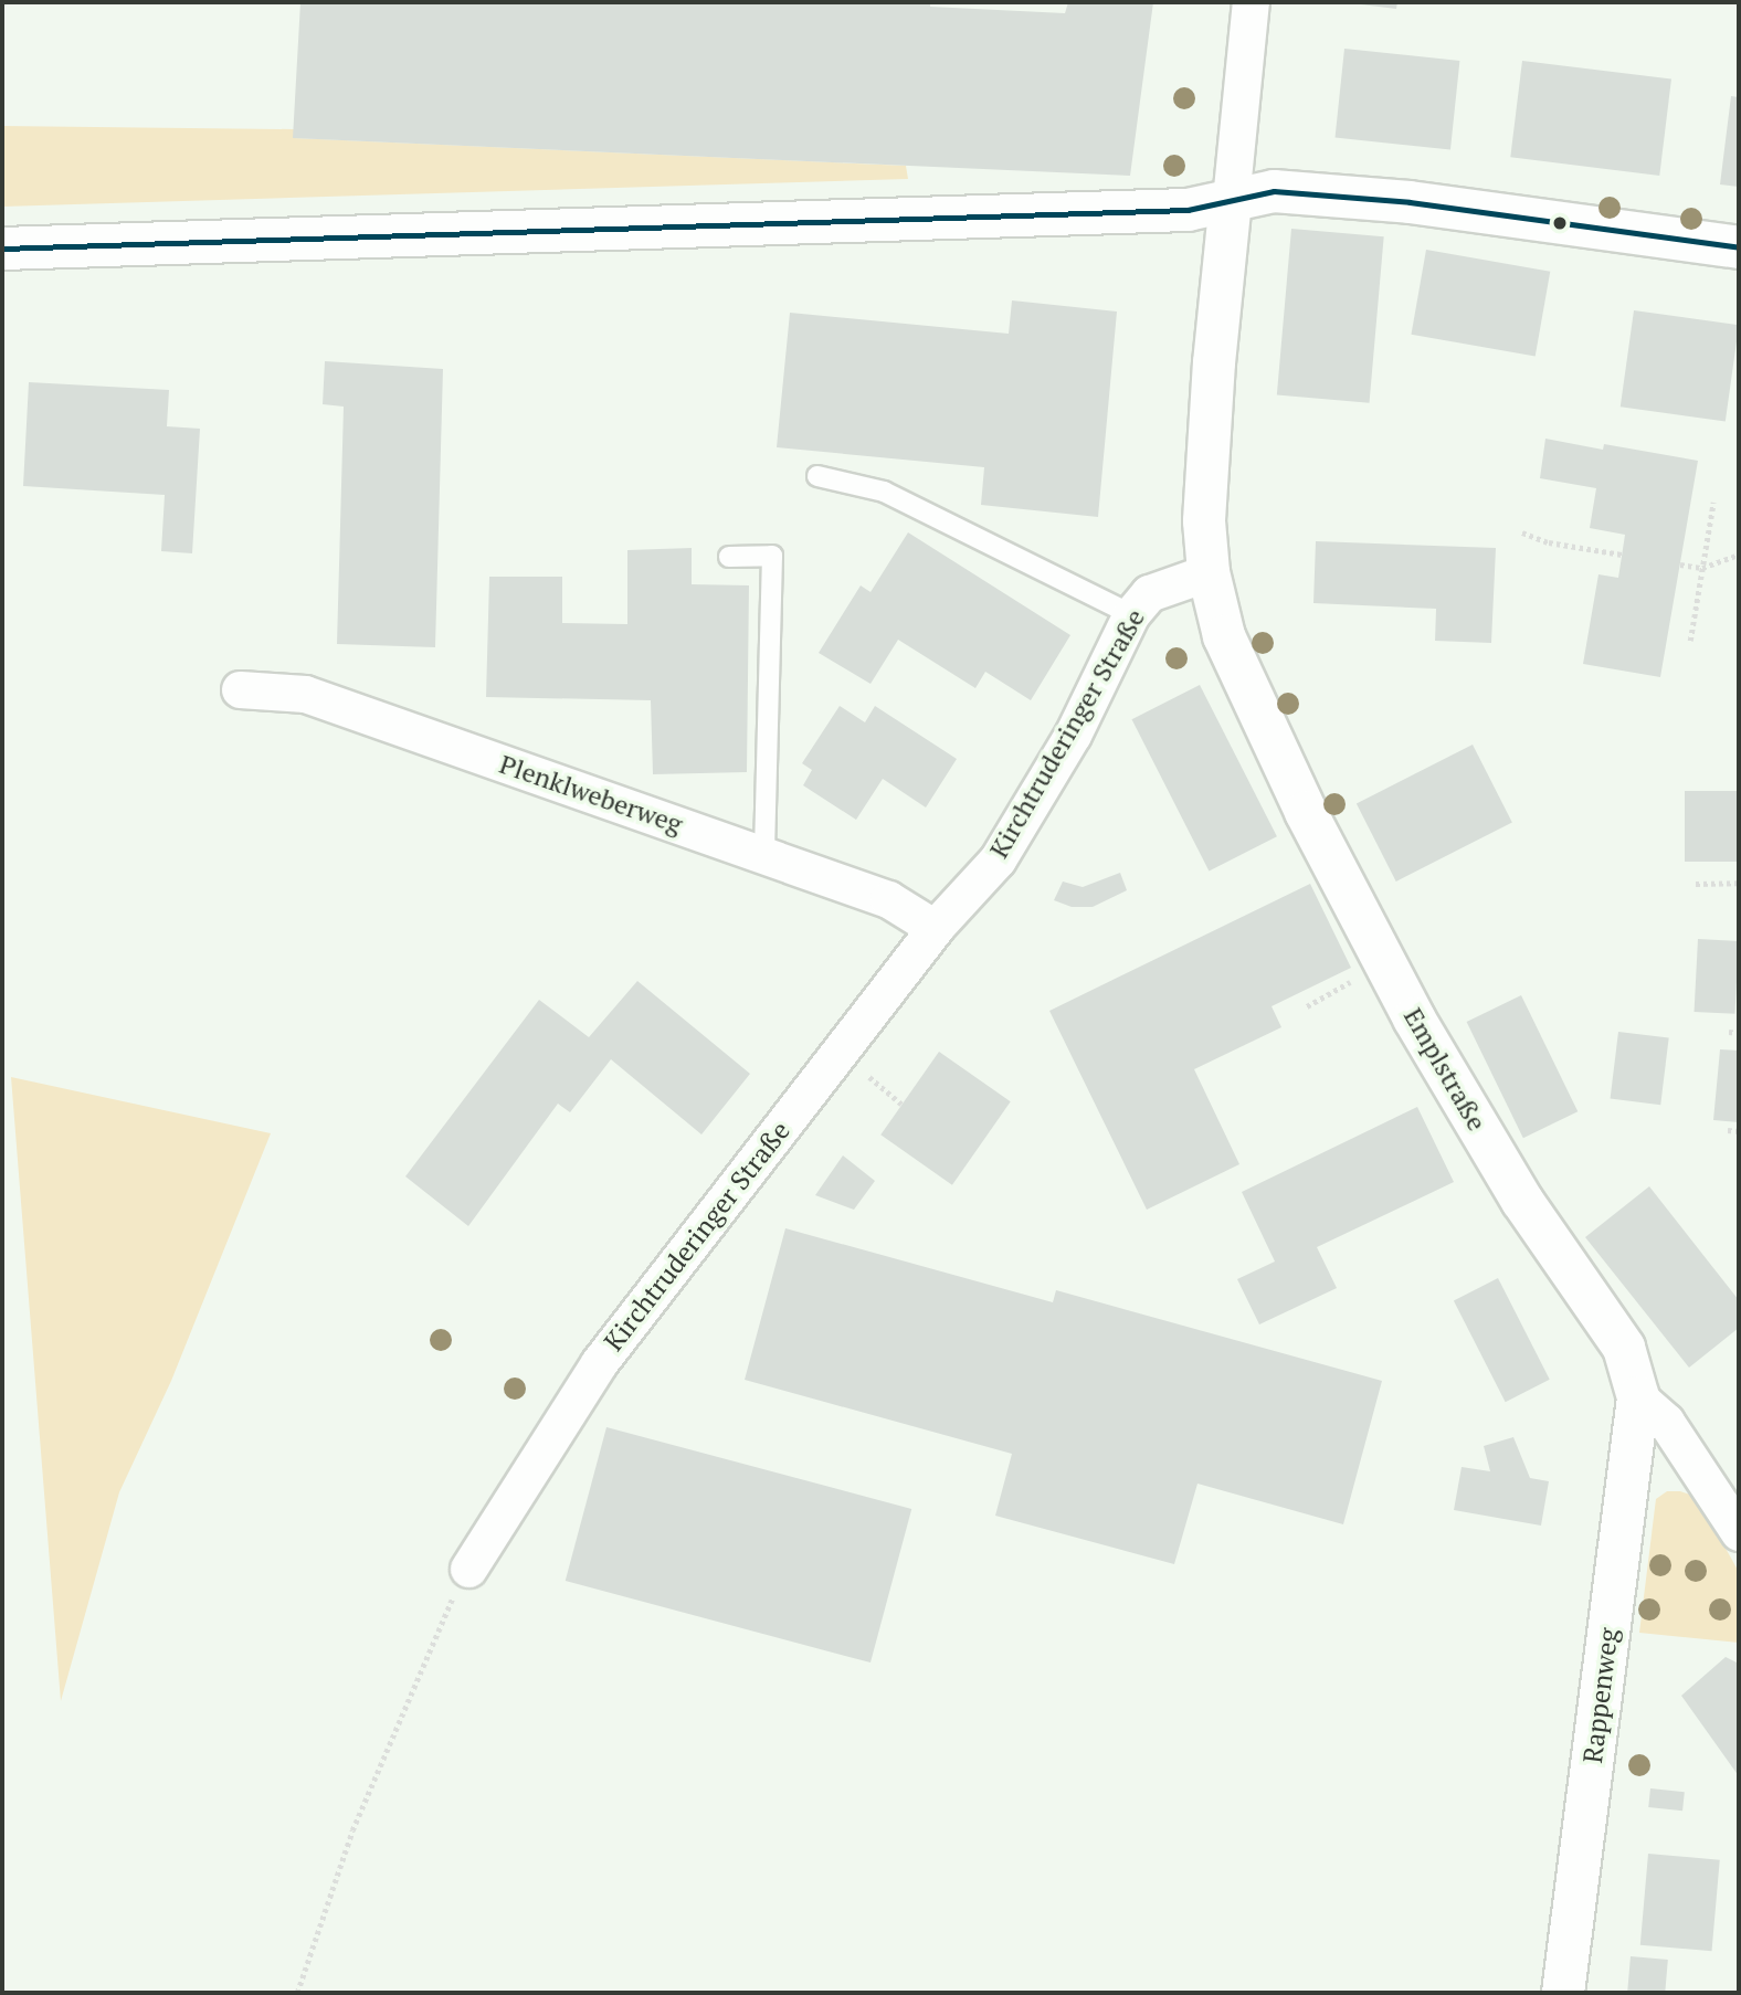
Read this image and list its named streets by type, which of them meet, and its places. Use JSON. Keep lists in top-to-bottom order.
{
  "streets": {
    "street": [
      "Kirchtruderinger Straße",
      "Plenklweberweg",
      "Emplstraße",
      "Rappenweg"
    ]
  },
  "crossings": [
    ["Kirchtruderinger Straße", "Plenklweberweg"],
    ["Kirchtruderinger Straße", "Emplstraße"],
    ["Emplstraße", "Rappenweg"]
  ]
}
